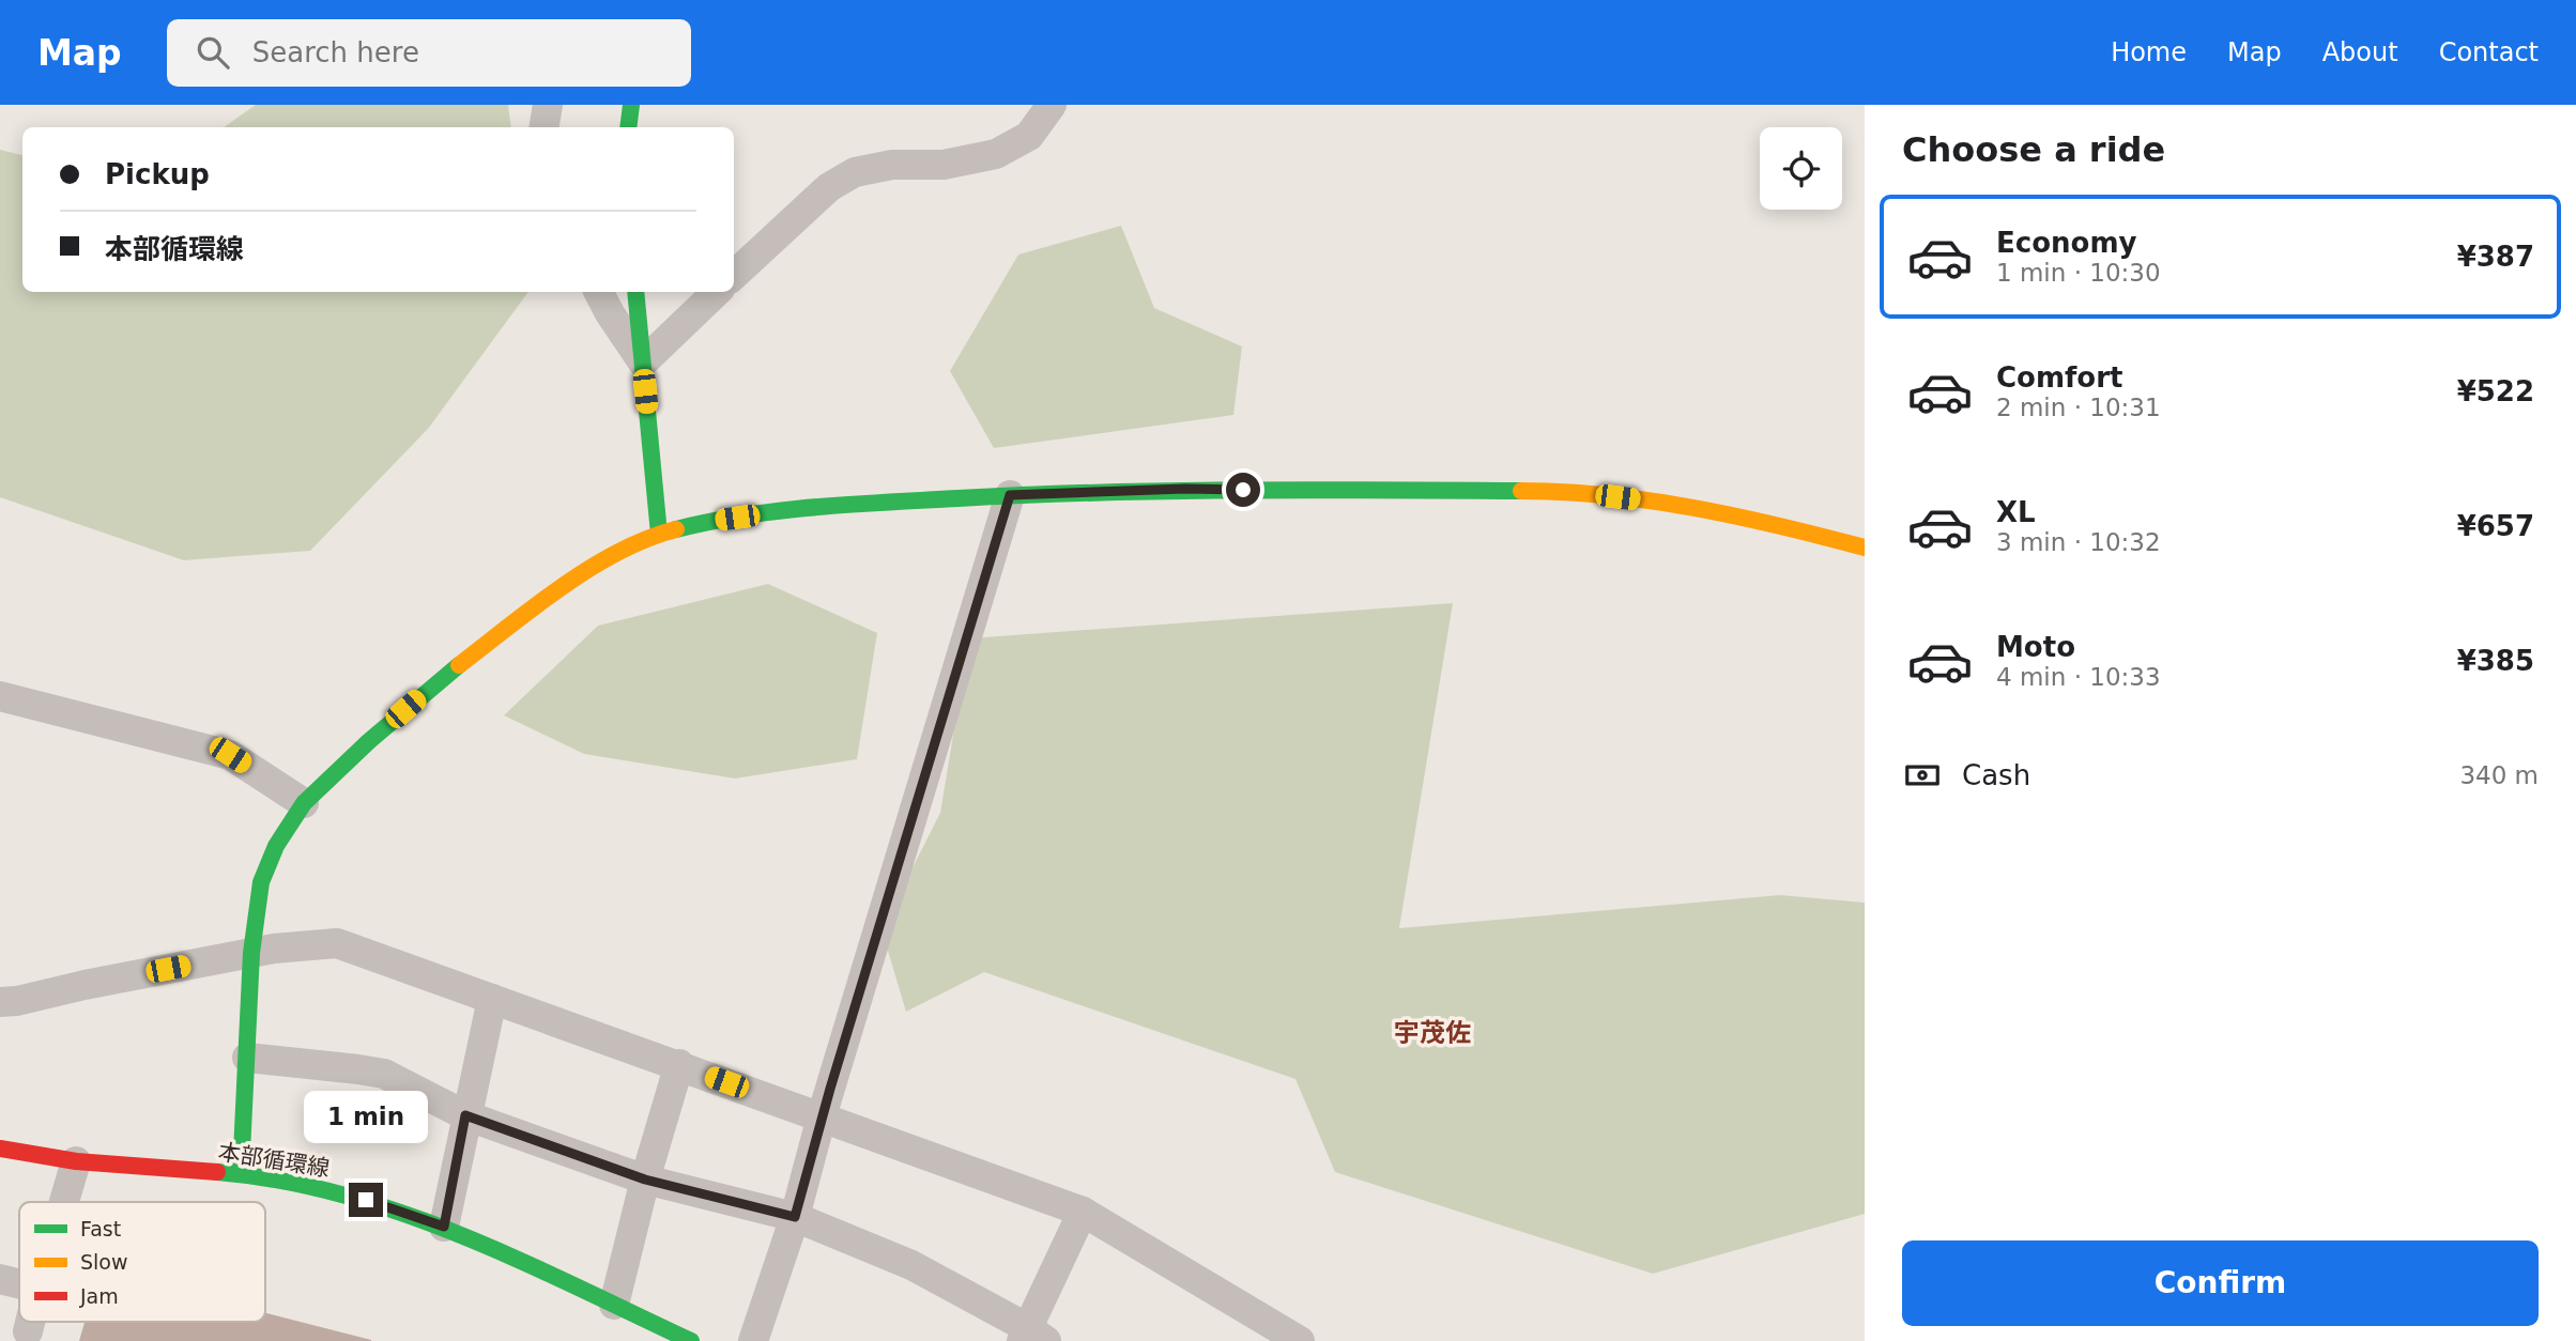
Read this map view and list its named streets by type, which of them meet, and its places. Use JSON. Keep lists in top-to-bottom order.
{
  "streets": {
    "main road": ["本部循環線"]
  },
  "districts": ["宇茂佐"],
  "legend": ["Fast", "Slow", "Jam"],
  "page": {
    "header": "Map",
    "search": "Search here",
    "nav": [
      "Home",
      "Map",
      "About",
      "Contact"
    ],
    "heading": "Choose a ride",
    "banner": ["Pickup", "本部循環線"],
    "list": [
      {
        "name": "Economy",
        "note": "1 min · 10:30",
        "value": "¥387"
      },
      {
        "name": "Comfort",
        "note": "2 min · 10:31",
        "value": "¥522"
      },
      {
        "name": "XL",
        "note": "3 min · 10:32",
        "value": "¥657"
      },
      {
        "name": "Moto",
        "note": "4 min · 10:33",
        "value": "¥385"
      }
    ],
    "pay": ["Cash", "340 m"],
    "bubble": "1 min",
    "buttons": "Confirm"
  }
}
